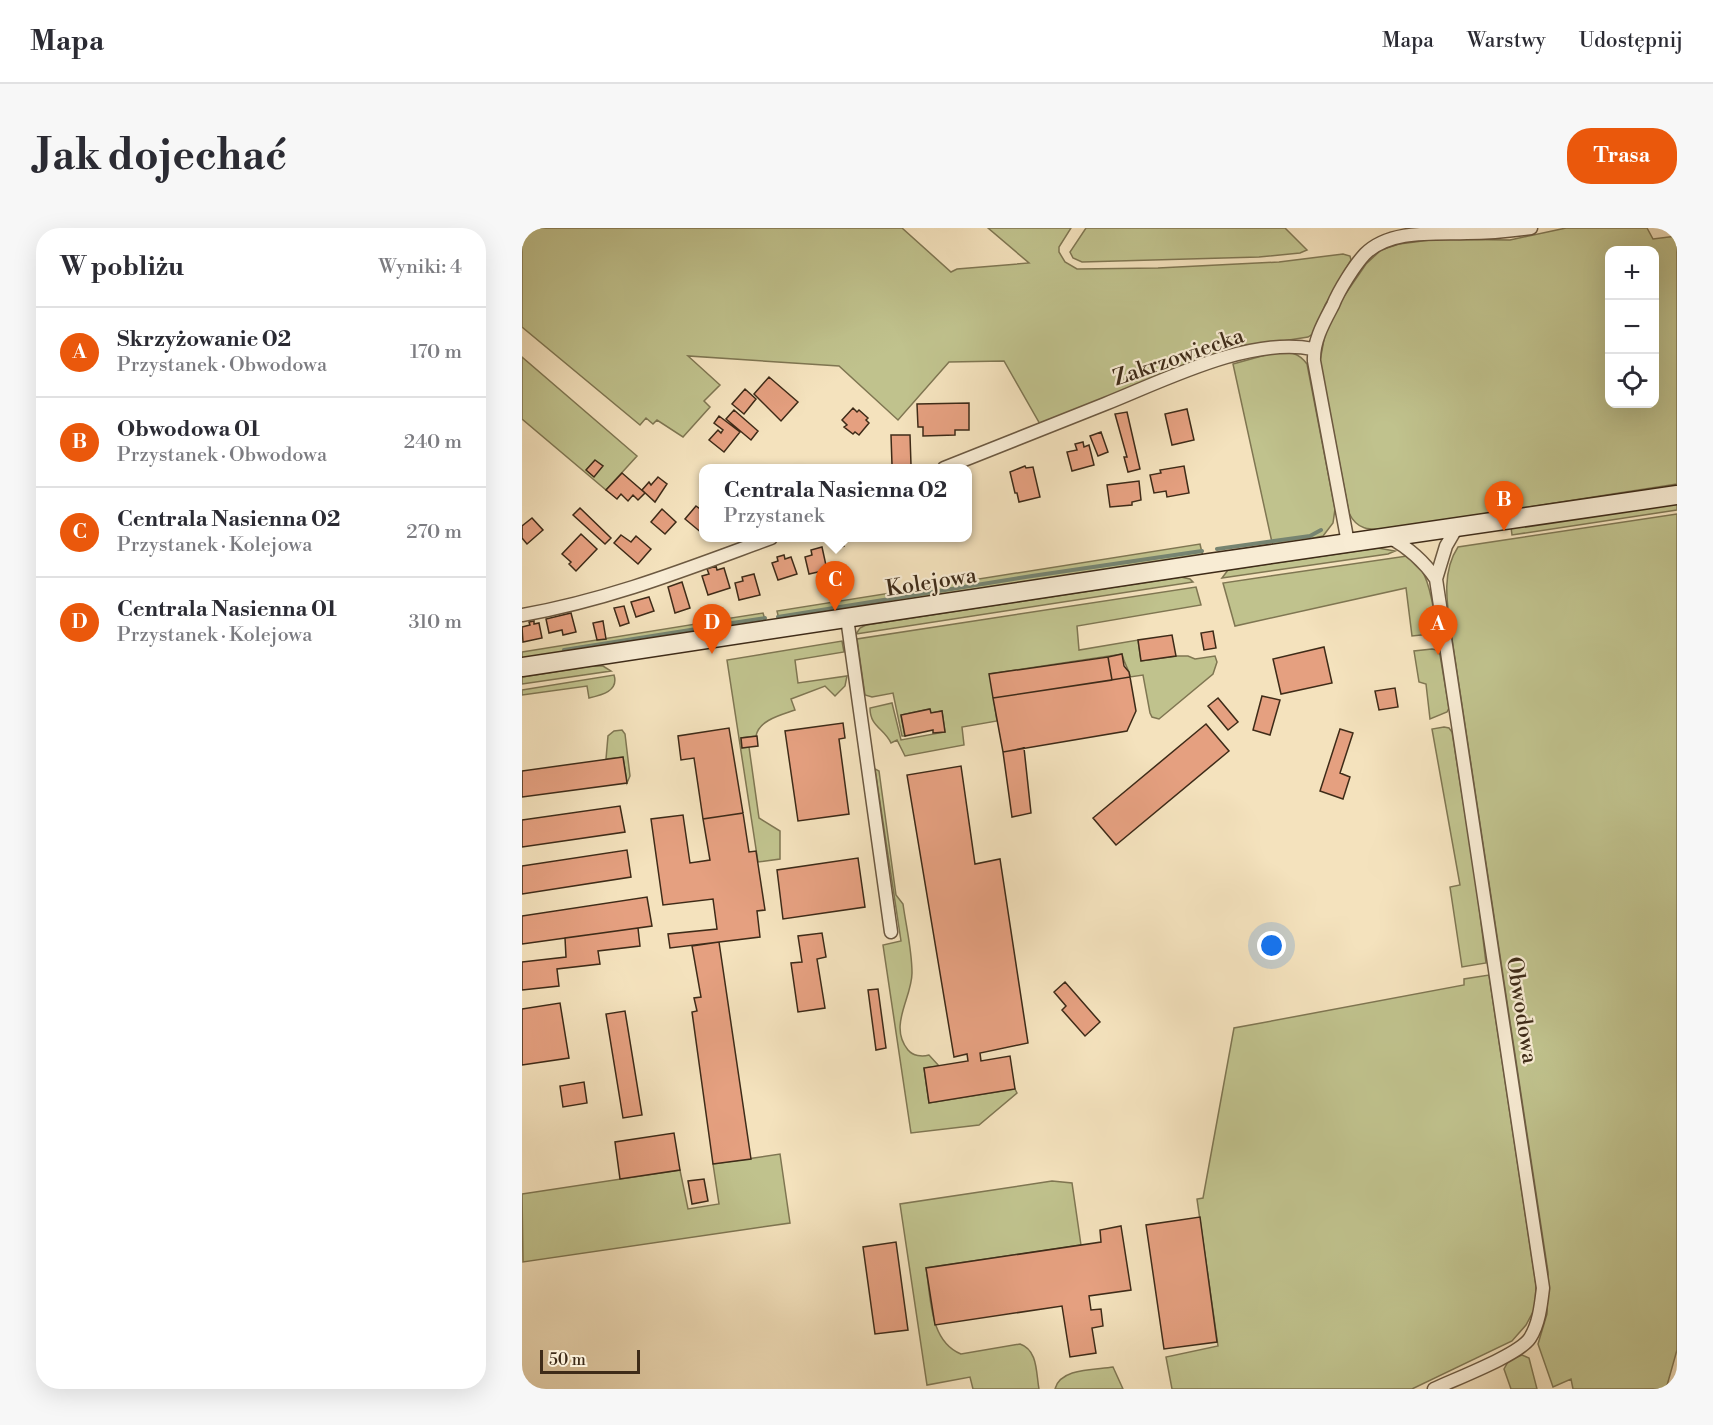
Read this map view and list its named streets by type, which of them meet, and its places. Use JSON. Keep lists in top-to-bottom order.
{
  "streets": {
    "street": ["Zakrzowiecka", "Kolejowa", "Obwodowa"]
  },
  "crossings": [
    ["Kolejowa", "Obwodowa"]
  ],
  "scale_bar": "50 m",
  "page": {
    "header": "Mapa",
    "nav": ["Mapa", "Warstwy", "Udostępnij"],
    "buttons": "Trasa",
    "title": "Jak dojechać",
    "heading": ["W pobliżu", "Wyniki: 4"],
    "map_buttons": ["+", "−"],
    "list": [
      {
        "mark": "A",
        "name": "Skrzyżowanie 02",
        "note": "Przystanek · Obwodowa",
        "value": "170 m"
      },
      {
        "mark": "B",
        "name": "Obwodowa 01",
        "note": "Przystanek · Obwodowa",
        "value": "240 m"
      },
      {
        "mark": "C",
        "name": "Centrala Nasienna 02",
        "note": "Przystanek · Kolejowa",
        "value": "270 m"
      },
      {
        "mark": "D",
        "name": "Centrala Nasienna 01",
        "note": "Przystanek · Kolejowa",
        "value": "310 m"
      }
    ],
    "popup": ["Centrala Nasienna 02", "Przystanek"],
    "pins": [
      "B",
      "C",
      "D",
      "A"
    ],
    "scale": "50 m"
  }
}
